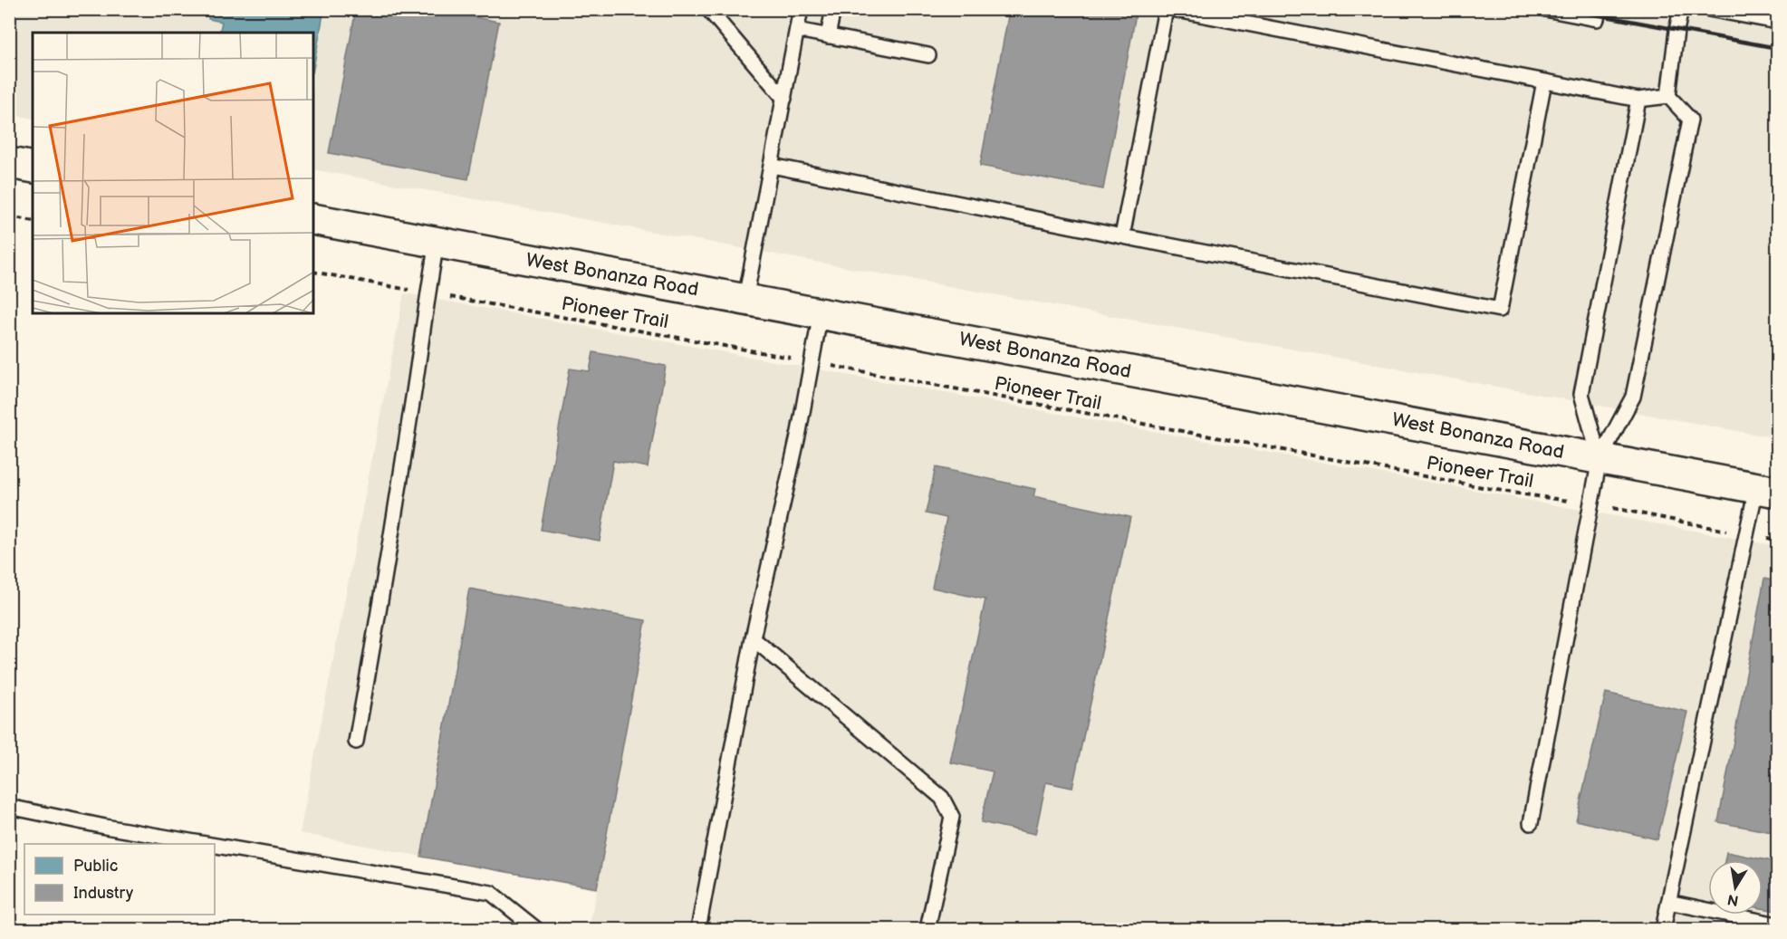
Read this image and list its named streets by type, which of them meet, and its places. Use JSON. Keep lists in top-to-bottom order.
{
  "streets": {
    "main road": ["West Bonanza Road"],
    "path": ["Pioneer Trail"]
  },
  "legend": ["Public", "Industry"],
  "north": "bottom"
}
